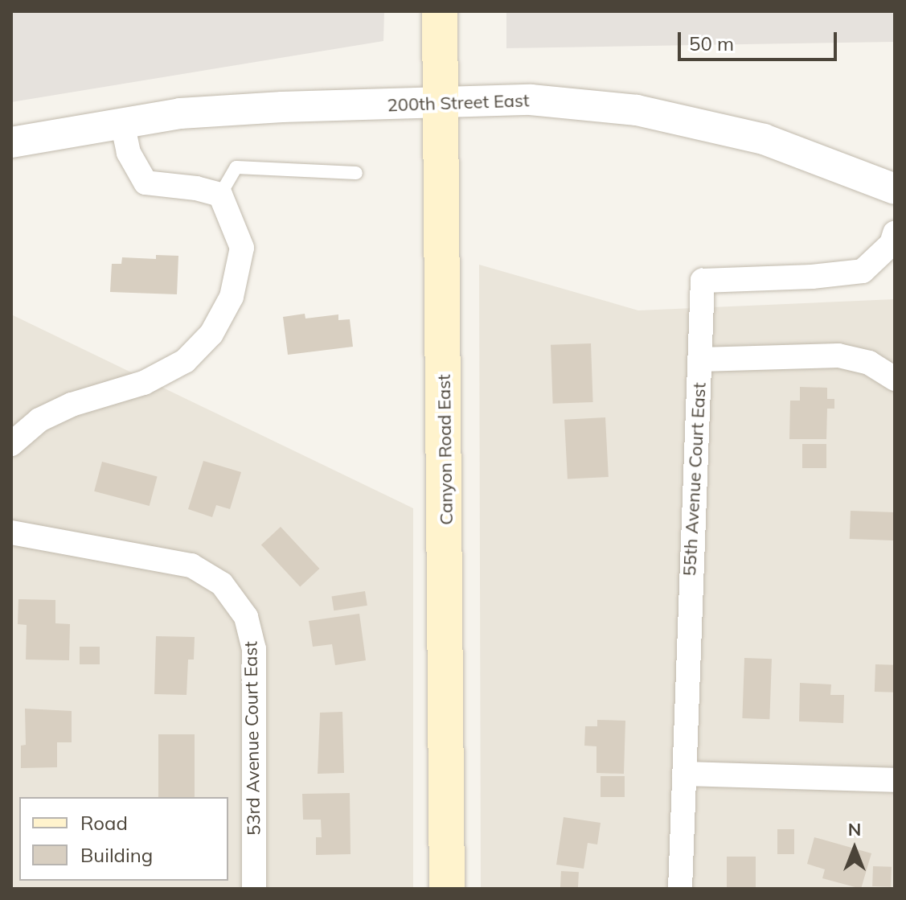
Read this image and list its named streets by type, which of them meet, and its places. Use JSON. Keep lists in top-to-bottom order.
{
  "streets": {
    "main road": ["Canyon Road East"],
    "street": ["200th Street East", "55th Avenue Court East", "53rd Avenue Court East"]
  },
  "crossings": [
    ["200th Street East", "Canyon Road East"]
  ],
  "legend": ["Road", "Building"],
  "scale_bar": "50 m",
  "north": "top"
}
